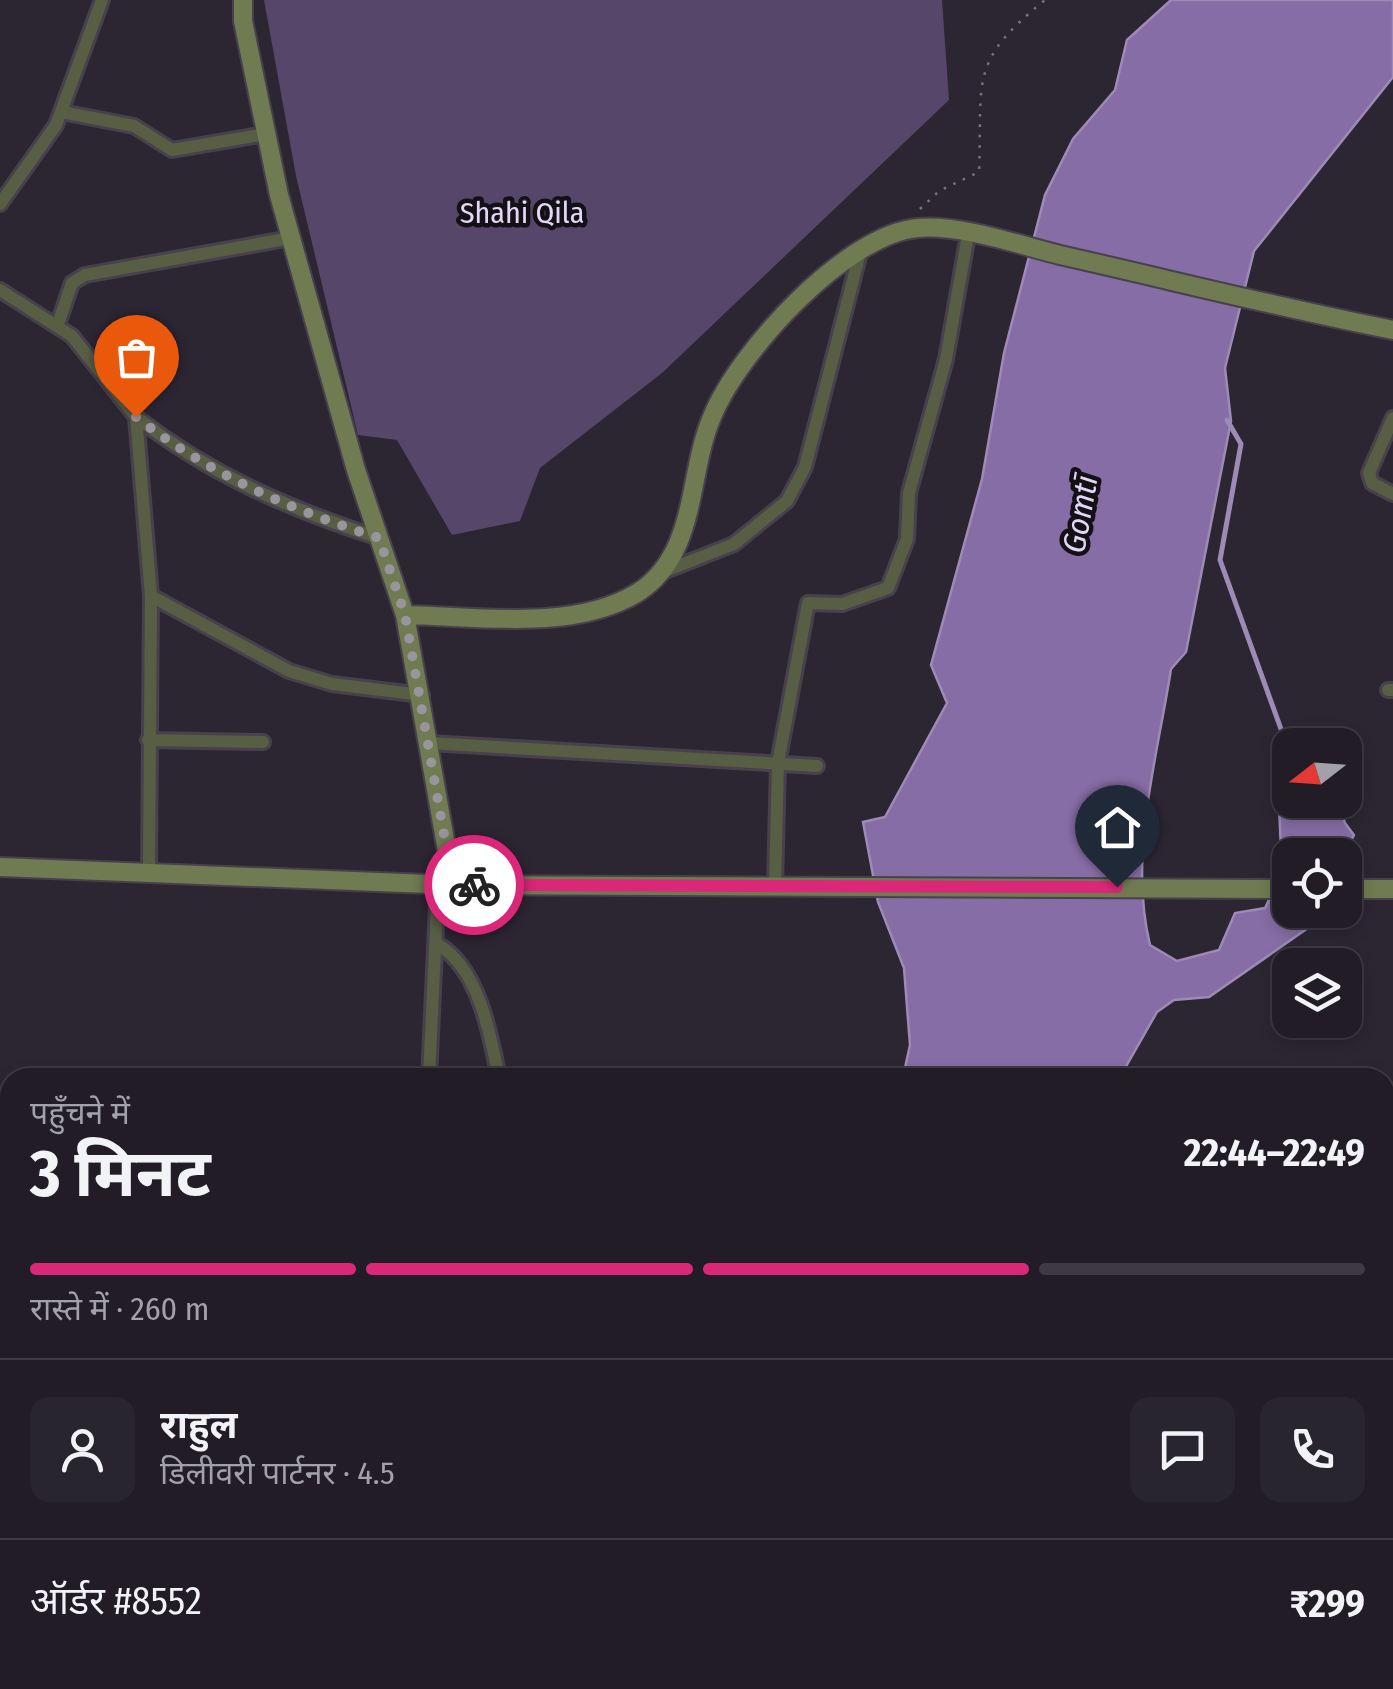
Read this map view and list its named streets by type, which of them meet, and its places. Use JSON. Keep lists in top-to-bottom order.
{
  "water": ["Gomtī"],
  "parks": ["Shahi Qila"],
  "north": "left",
  "page": {
    "heading": ["3 मिनट", "पहुँचने में", "22:44–22:49"],
    "panel": [
      "राहुल",
      "डिलीवरी पार्टनर · 4.5",
      "ऑर्डर #8552",
      "₹299"
    ],
    "bar": "रास्ते में · 260 m"
  }
}
